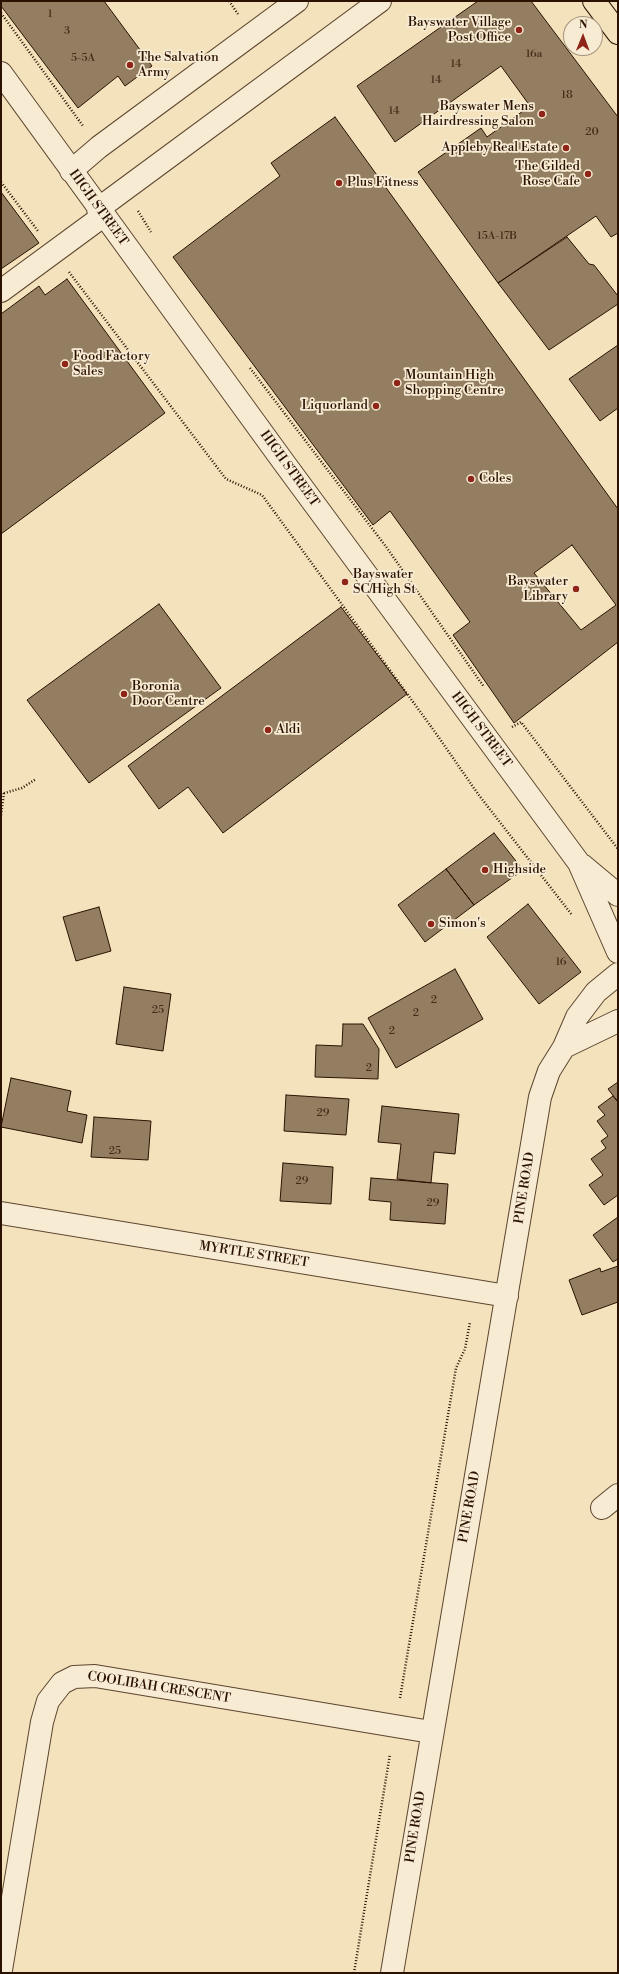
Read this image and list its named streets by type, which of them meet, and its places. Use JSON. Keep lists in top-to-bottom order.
{
  "streets": {
    "street": [
      "HIGH STREET",
      "PINE ROAD",
      "MYRTLE STREET",
      "COOLIBAH CRESCENT"
    ]
  },
  "crossings": [
    ["PINE ROAD", "MYRTLE STREET"],
    ["PINE ROAD", "COOLIBAH CRESCENT"]
  ],
  "places": [
    "Bayswater Village Post Office",
    "The Salvation Army",
    "Bayswater Mens Hairdressing Salon",
    "Appleby Real Estate",
    "The Gilded Rose Cafe",
    "Plus Fitness",
    "Food Factory Sales",
    "Mountain High Shopping Centre",
    "Liquorland",
    "Coles",
    "Bayswater SC/High St",
    "Bayswater Library",
    "Boronia Door Centre",
    "Aldi",
    "Highside",
    "Simon's"
  ],
  "house_numbers": [
    "1",
    "3",
    "16a",
    "5-5A",
    "14",
    "14",
    "18",
    "14",
    "20",
    "15A-17B",
    "16",
    "2",
    "25",
    "2",
    "2",
    "2",
    "29",
    "25",
    "29",
    "29"
  ],
  "north": "top"
}
